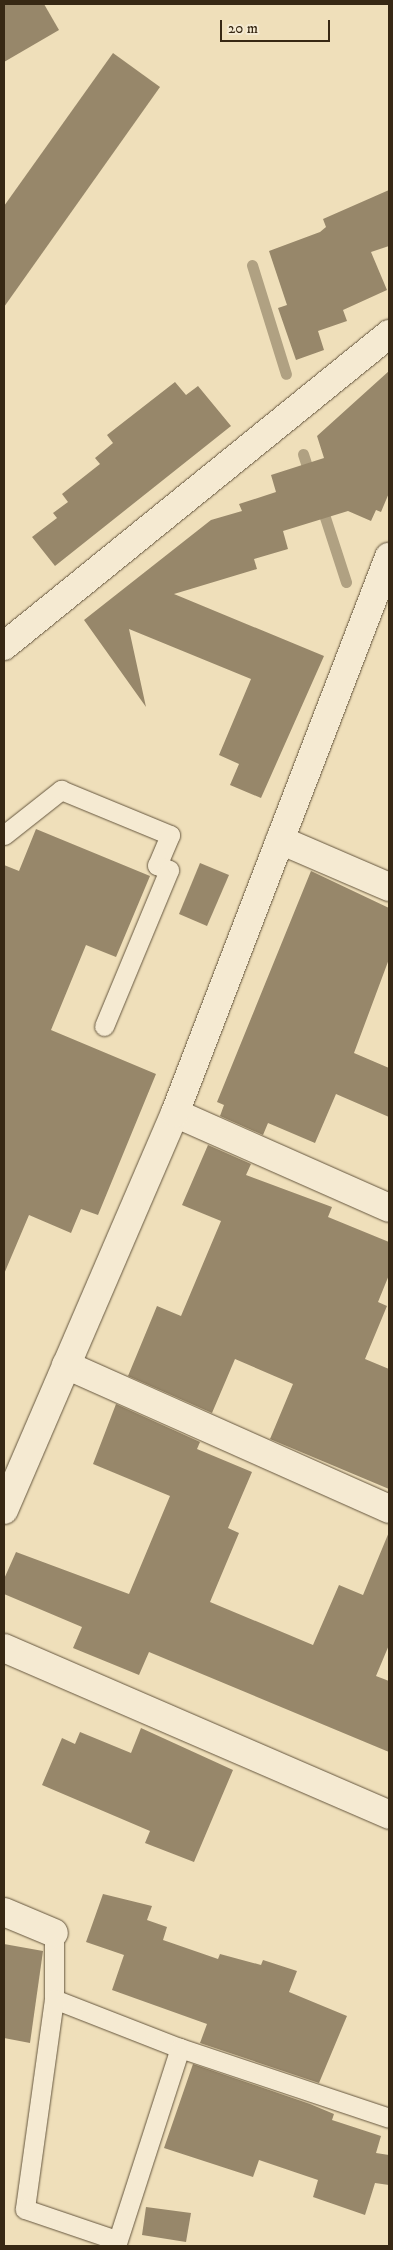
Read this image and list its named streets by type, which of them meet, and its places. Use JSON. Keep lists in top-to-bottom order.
{
  "scale_bar": "20 m"
}
